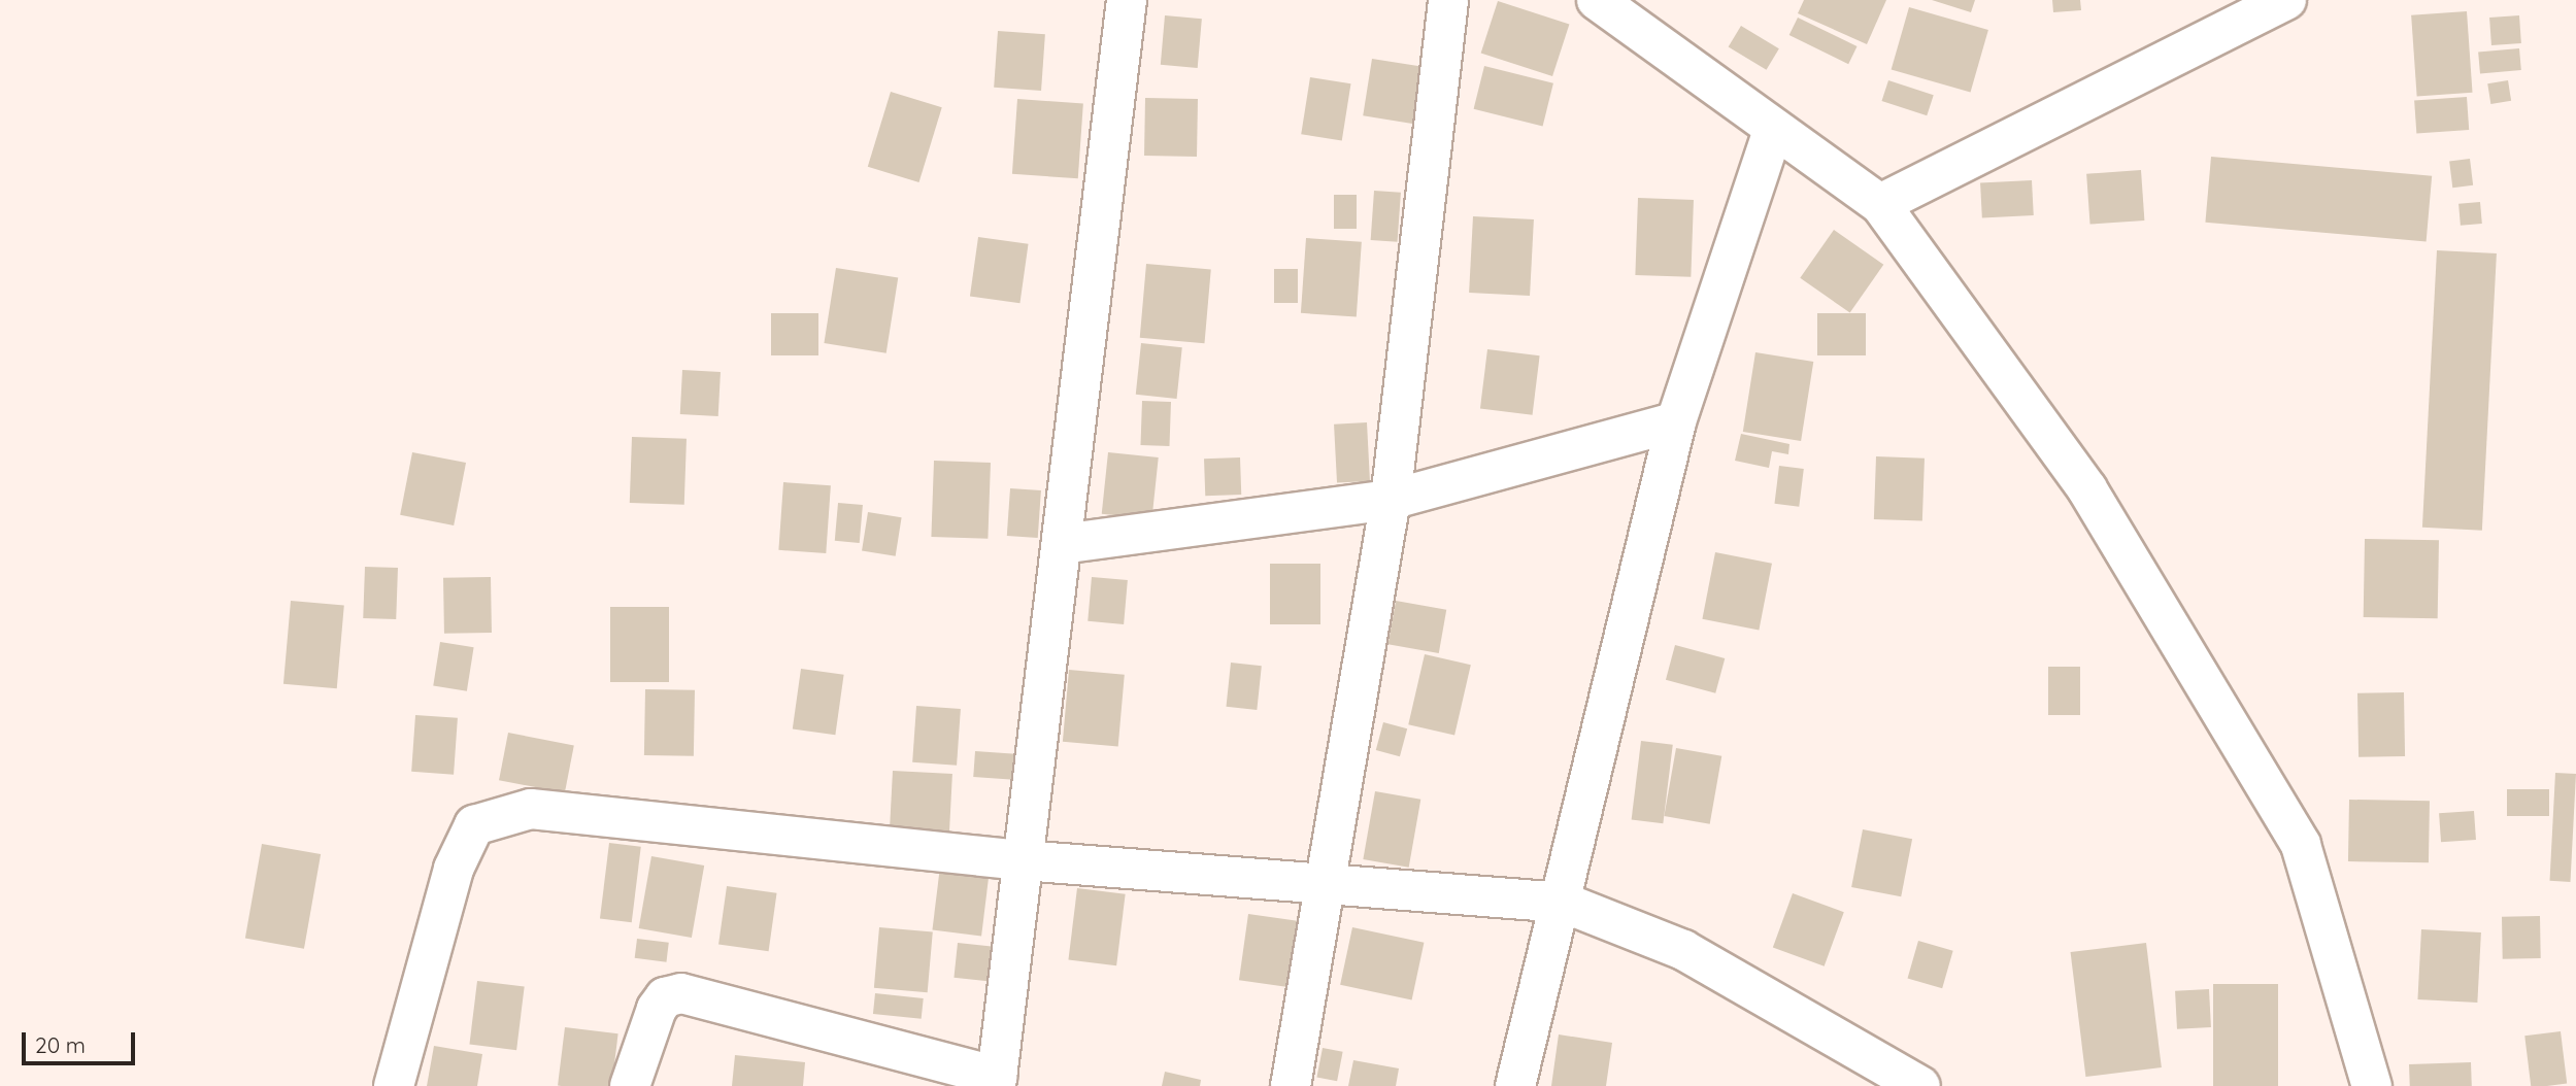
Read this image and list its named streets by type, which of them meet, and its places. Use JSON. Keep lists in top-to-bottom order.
{
  "scale_bar": "20 m"
}
